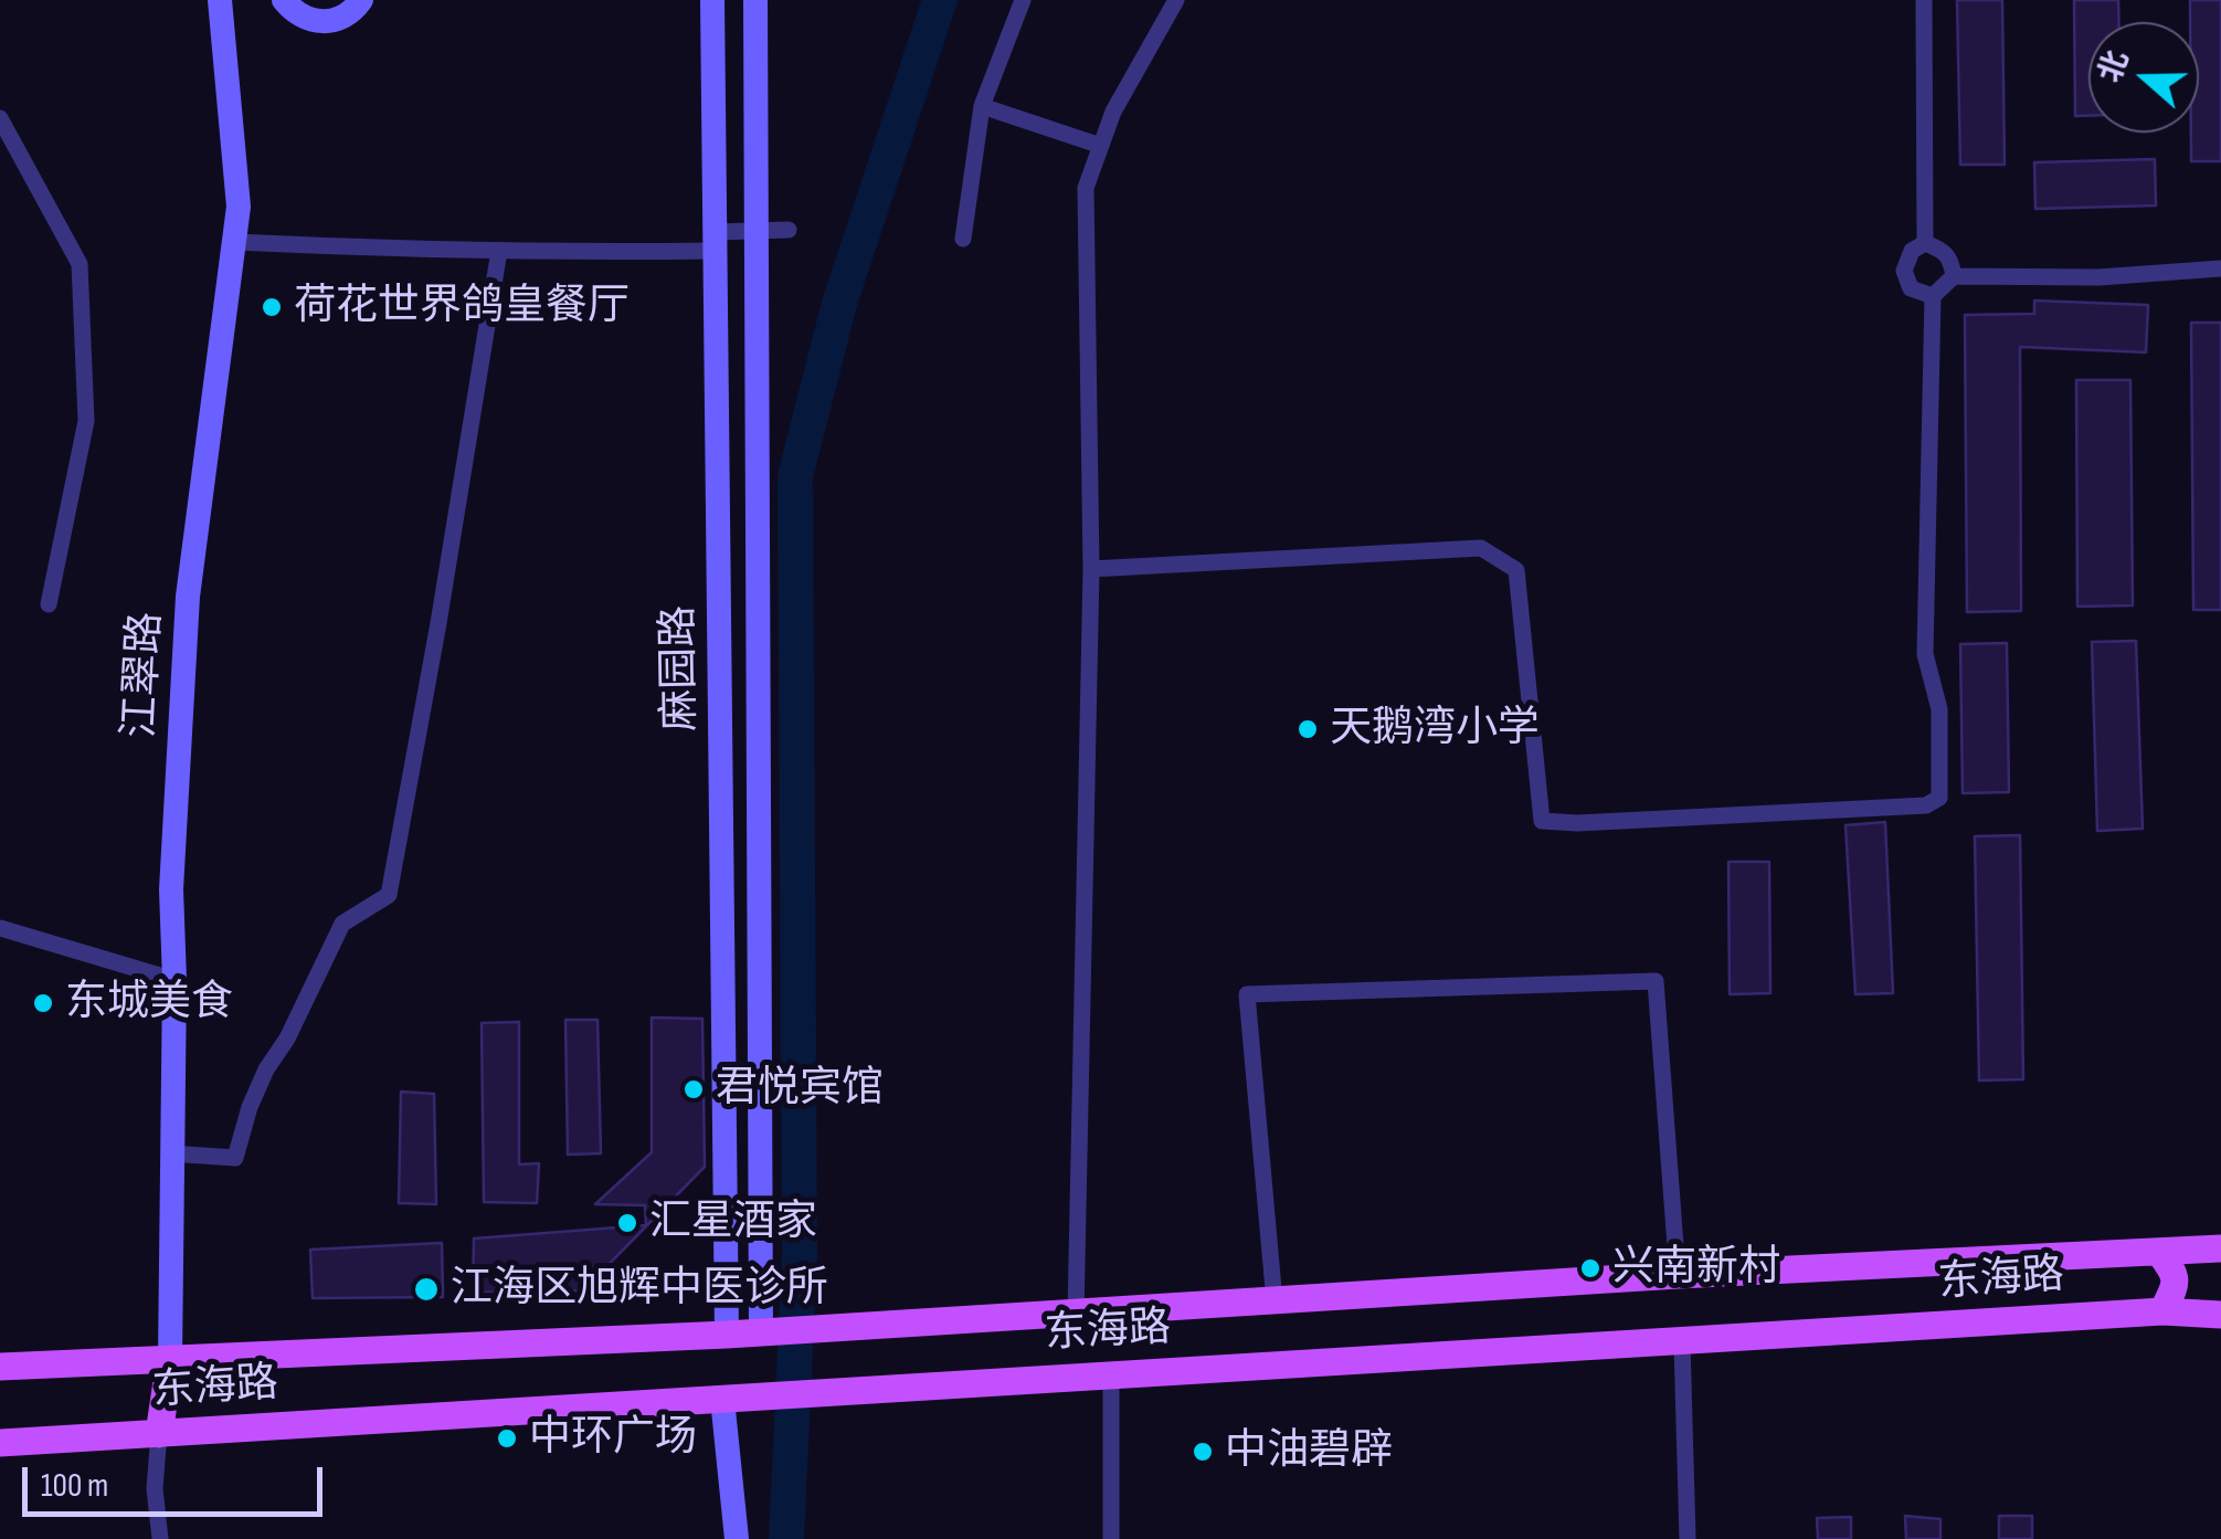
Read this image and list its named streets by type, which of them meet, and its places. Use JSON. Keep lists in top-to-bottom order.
{
  "streets": {
    "main road": ["东海路"],
    "street": ["麻园路", "江翠路"]
  },
  "crossings": [
    ["麻园路", "东海路"],
    ["江翠路", "东海路"]
  ],
  "places": [
    "荷花世界鸽皇餐厅",
    "天鹅湾小学",
    "东城美食",
    "君悦宾馆",
    "汇星酒家",
    "兴南新村",
    "江海区旭辉中医诊所",
    "中环广场",
    "中油碧辟"
  ],
  "scale_bar": "100 m",
  "north": "left"
}
